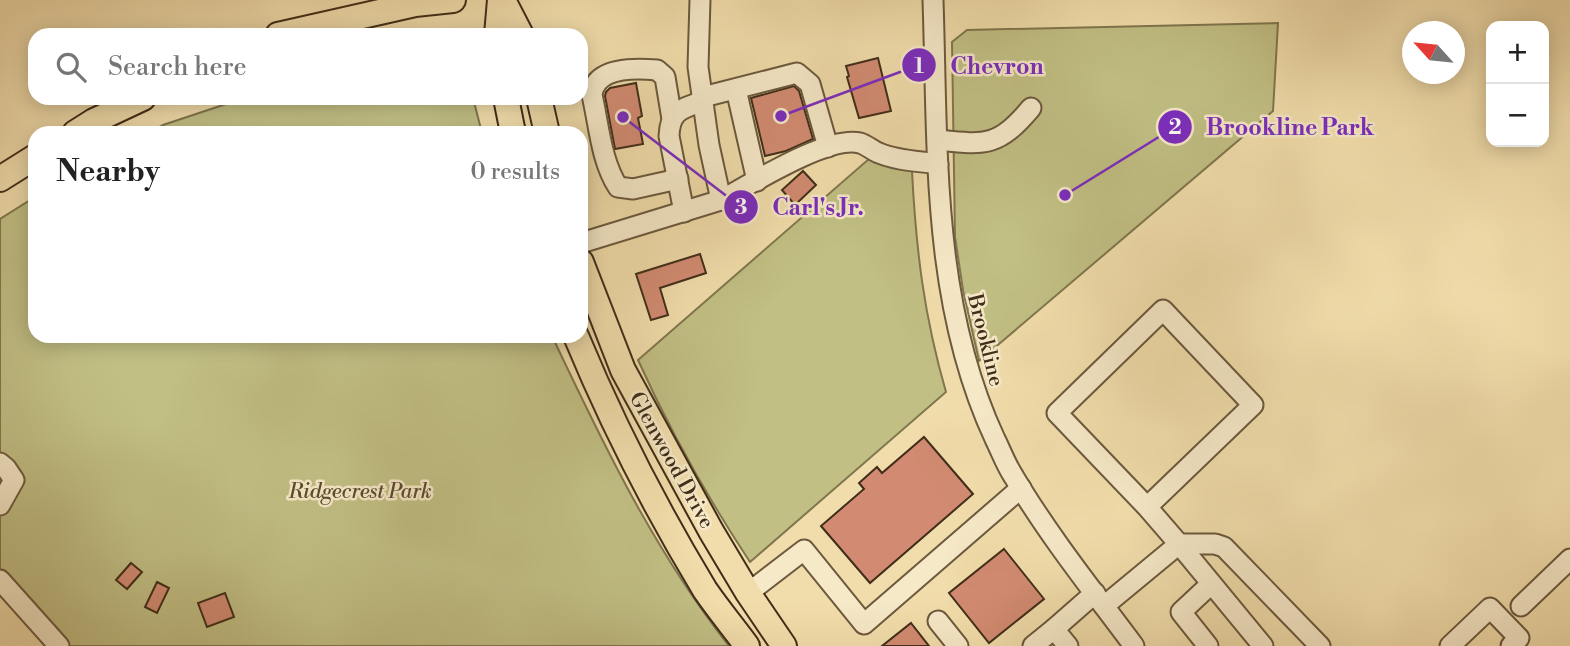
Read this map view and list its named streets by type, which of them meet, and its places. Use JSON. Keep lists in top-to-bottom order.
{
  "streets": {
    "main road": ["Glenwood Drive"],
    "street": ["Brookline"]
  },
  "parks": ["Ridgecrest Park"],
  "places": ["Chevron", "Carl's Jr.", "Brookline Park"],
  "north": "top left",
  "page": {
    "map_buttons": ["+", "−"],
    "search": "Search here",
    "heading": ["Nearby", "0 results"]
  }
}
